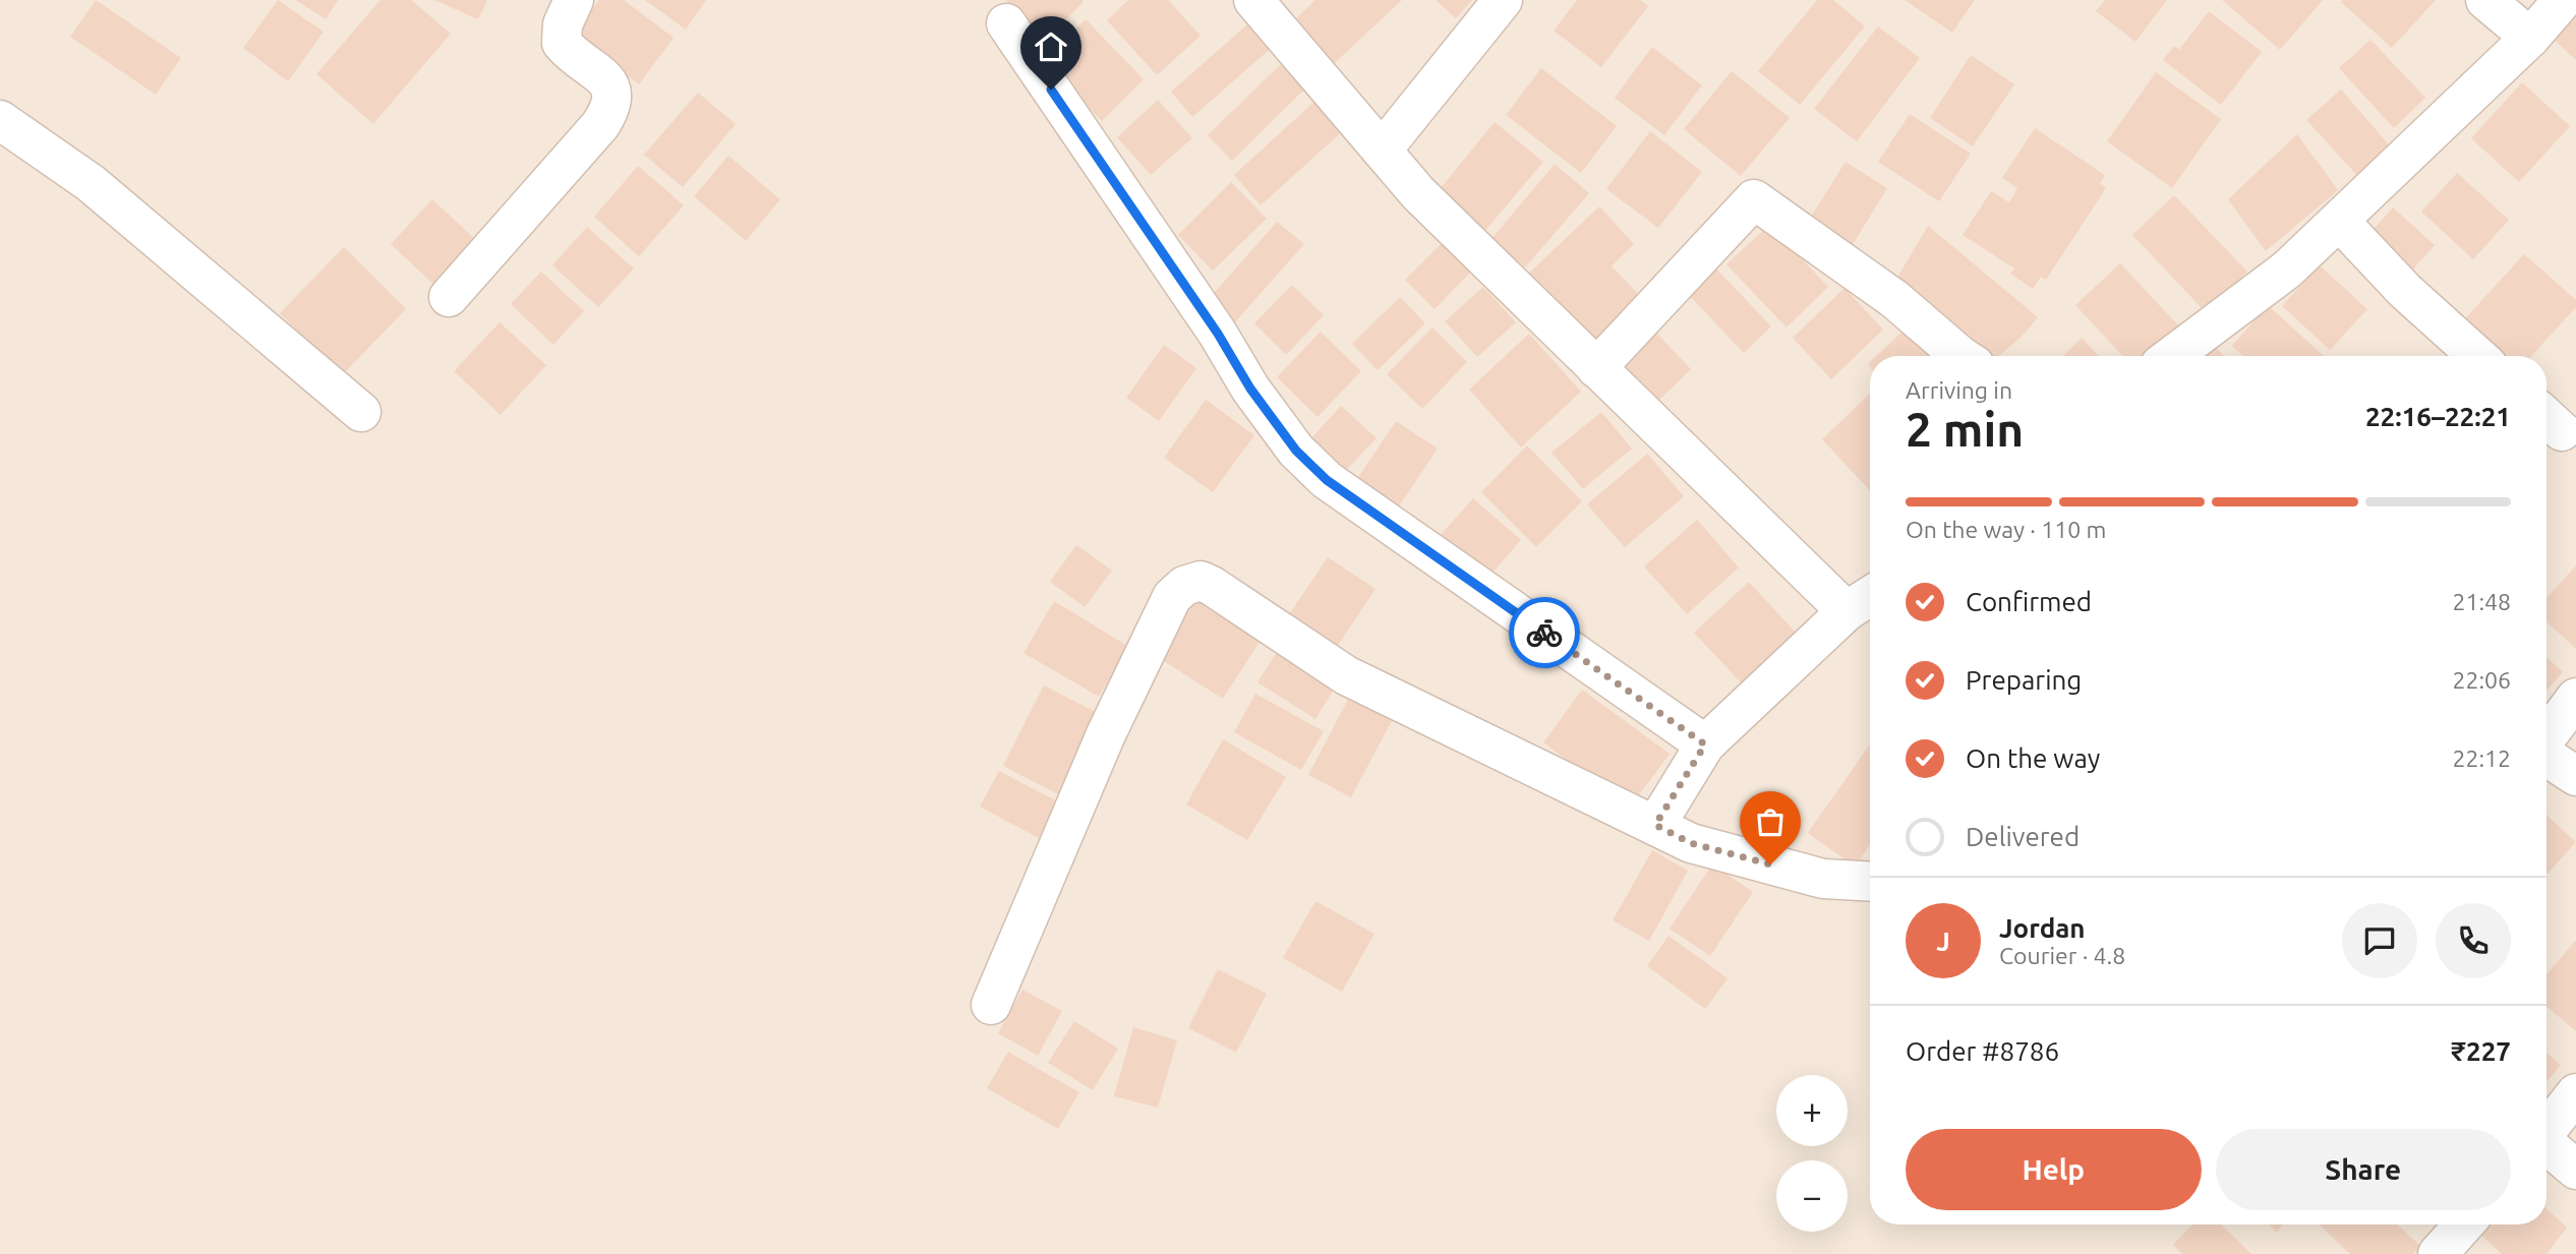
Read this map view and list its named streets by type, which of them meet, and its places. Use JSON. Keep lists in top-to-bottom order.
{
  "page": {
    "heading": ["2 min", "Arriving in", "22:16–22:21"],
    "panel": [
      "Jordan",
      "Courier · 4.8",
      "Order #8786",
      "₹227"
    ],
    "bar": "On the way · 110 m",
    "list": [
      ["Confirmed", "21:48"],
      ["Preparing", "22:06"],
      ["On the way", "22:12"],
      "Delivered"
    ],
    "round": "J",
    "map_buttons": ["+", "−"],
    "buttons": ["Help", "Share"]
  }
}
